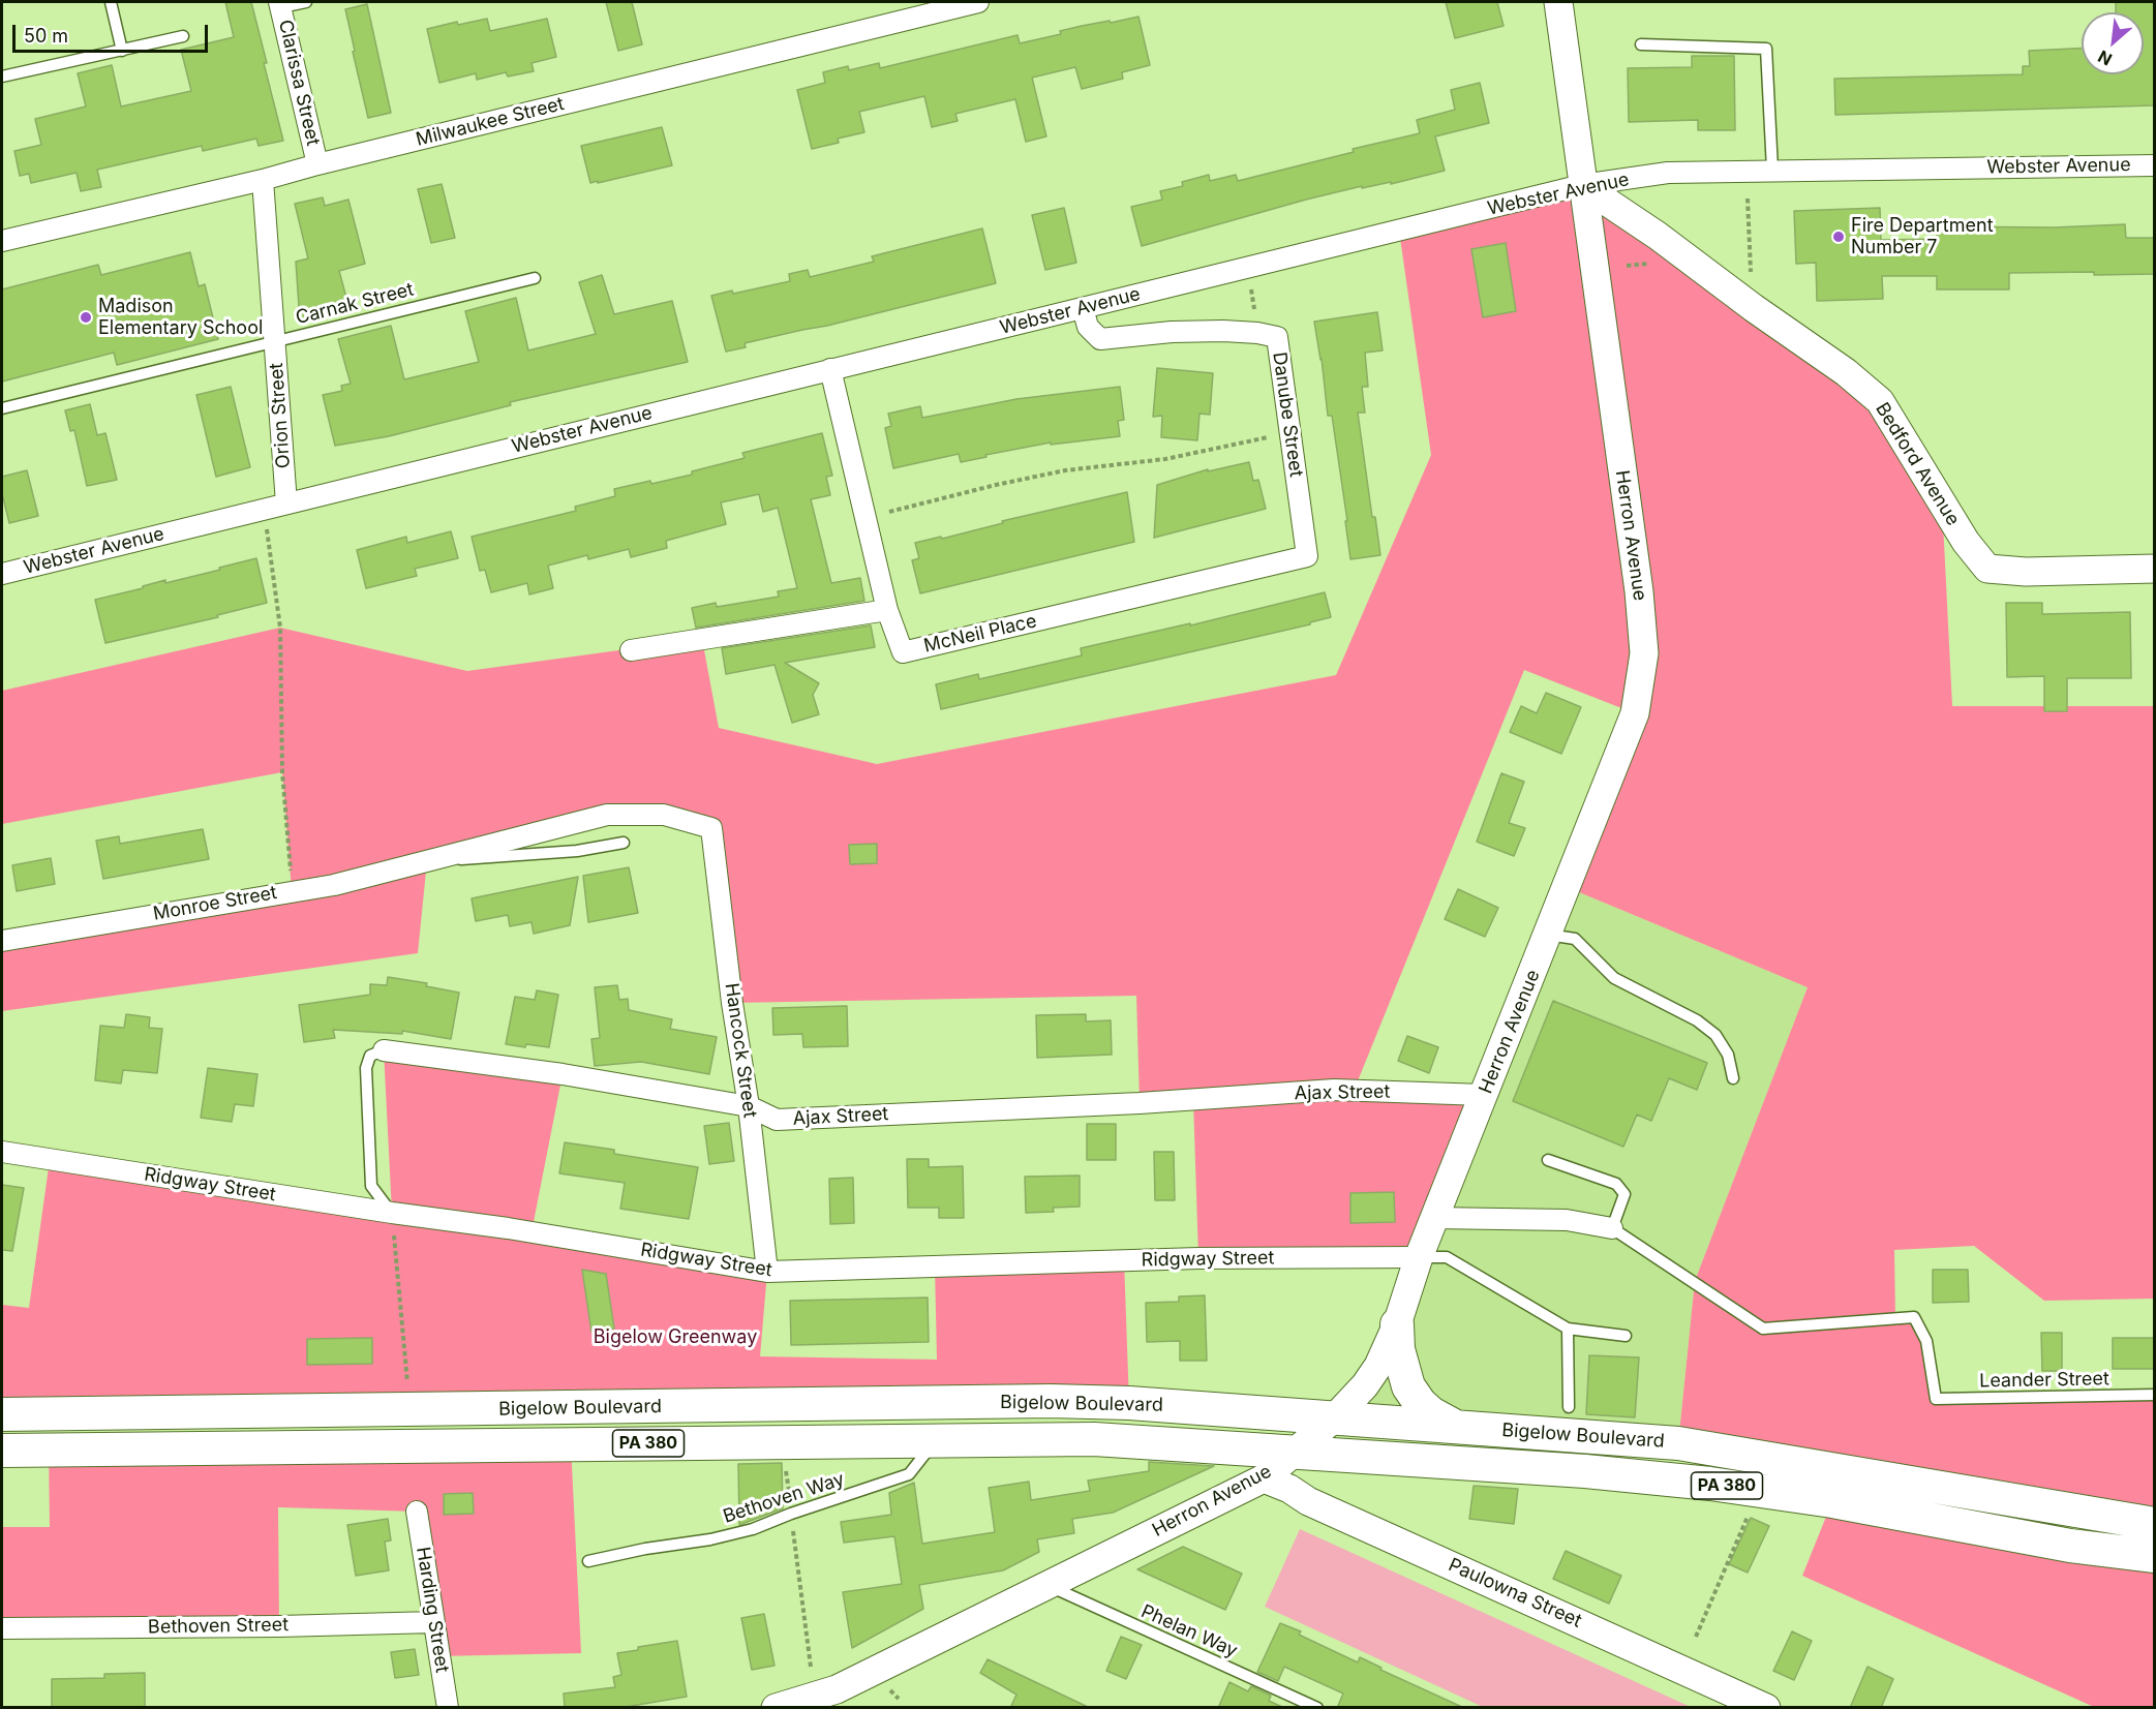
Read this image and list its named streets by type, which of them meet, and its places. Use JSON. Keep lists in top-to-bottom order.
{
  "streets": {
    "main road": ["Bigelow Boulevard", "PA 380"],
    "street": [
      "Clarissa Street",
      "Milwaukee Street",
      "Webster Avenue",
      "Danube Street",
      "Orion Street",
      "Bedford Avenue",
      "Herron Avenue",
      "McNeil Place",
      "Monroe Street",
      "Hancock Street",
      "Ajax Street",
      "Ridgway Street",
      "Paulowna Street",
      "Harding Street",
      "Bethoven Street"
    ],
    "lane": [
      "Carnak Street",
      "Leander Street",
      "Bethoven Way",
      "Phelan Way"
    ]
  },
  "crossings": [
    ["Clarissa Street", "Milwaukee Street"],
    ["Milwaukee Street", "Orion Street"],
    ["Webster Avenue", "Danube Street"],
    ["Webster Avenue", "Orion Street"],
    ["Webster Avenue", "Bedford Avenue"],
    ["Webster Avenue", "Herron Avenue"],
    ["Webster Avenue", "McNeil Place"],
    ["Carnak Street", "Orion Street"],
    ["Danube Street", "McNeil Place"],
    ["Bedford Avenue", "Herron Avenue"],
    ["Herron Avenue", "Ajax Street"],
    ["Herron Avenue", "Ridgway Street"],
    ["Herron Avenue", "Bigelow Boulevard"],
    ["Herron Avenue", "Paulowna Street"],
    ["Herron Avenue", "Phelan Way"],
    ["Monroe Street", "Hancock Street"],
    ["Hancock Street", "Ajax Street"],
    ["Hancock Street", "Ridgway Street"],
    ["Ajax Street", "Ridgway Street"],
    ["Bigelow Boulevard", "Bethoven Way"],
    ["Harding Street", "Bethoven Street"]
  ],
  "parks": ["Bigelow Greenway"],
  "places": ["Fire Department Number 7", "Madison Elementary School"],
  "scale_bar": "50 m",
  "north": "bottom left"
}
